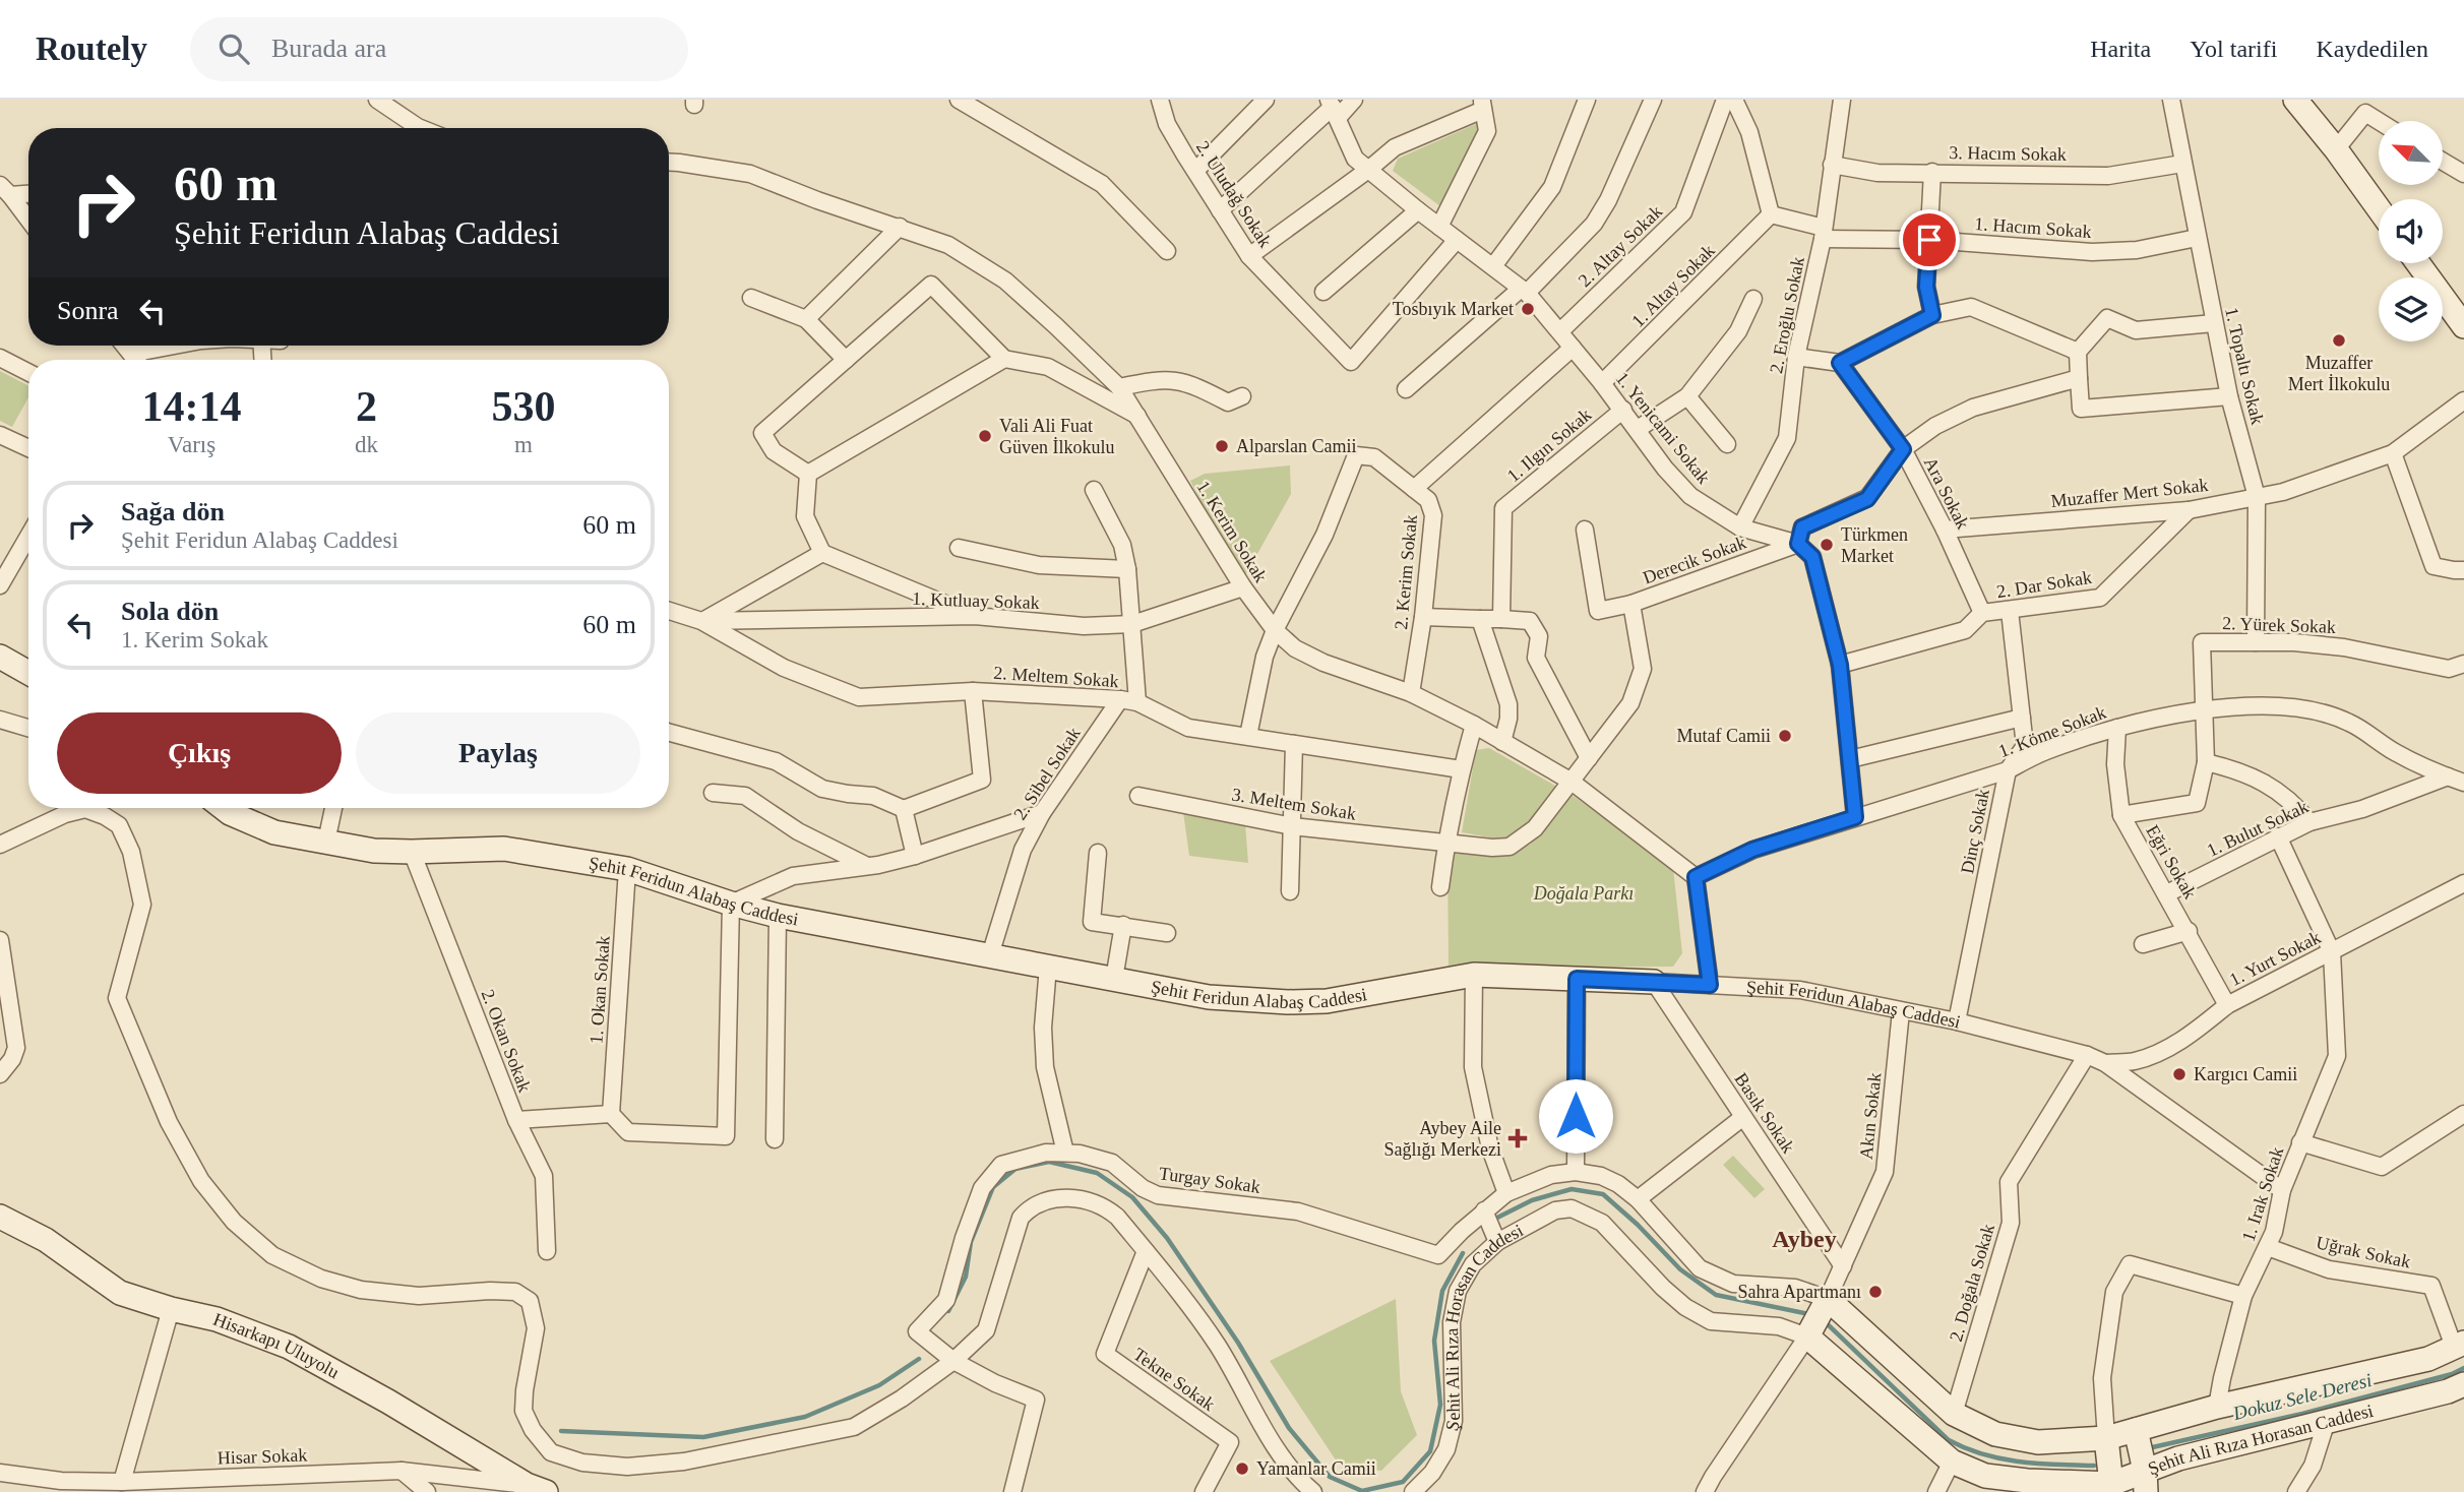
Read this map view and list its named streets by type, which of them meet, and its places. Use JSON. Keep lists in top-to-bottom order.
{
  "streets": {
    "street": [
      "3. Hacım Sokak",
      "2. Uludağ Sokak",
      "1. Hacım Sokak",
      "2. Altay Sokak",
      "1. Altay Sokak",
      "2. Eroğlu Sokak",
      "1. Topaltı Sokak",
      "1. Yenicami Sokak",
      "1. Ilgın Sokak",
      "Ara Sokak",
      "Muzaffer Mert Sokak",
      "1. Kerim Sokak",
      "Derecik Sokak",
      "2. Kerim Sokak",
      "2. Dar Sokak",
      "1. Kutluay Sokak",
      "2. Yürek Sokak",
      "2. Meltem Sokak",
      "1. Köme Sokak",
      "2. Sibel Sokak",
      "3. Meltem Sokak",
      "1. Bulut Sokak",
      "Dinç Sokak",
      "Eğri Sokak",
      "Şehit Feridun Alabaş Caddesi",
      "1. Yurt Sokak",
      "1. Okan Sokak",
      "2. Okan Sokak",
      "Basık Sokak",
      "Akın Sokak",
      "Turgay Sokak",
      "1. Irak Sokak",
      "Uğrak Sokak",
      "2. Doğala Sokak",
      "Şehit Ali Rıza Horasan Caddesi",
      "Hisarkapı Uluyolu",
      "Tekne Sokak",
      "Hisar Sokak"
    ]
  },
  "crossings": [
    ["3. Hacım Sokak", "2. Eroğlu Sokak"],
    ["3. Hacım Sokak", "1. Topaltı Sokak"],
    ["2. Uludağ Sokak", "1. Yenicami Sokak"],
    ["1. Hacım Sokak", "1. Altay Sokak"],
    ["1. Hacım Sokak", "2. Eroğlu Sokak"],
    ["1. Hacım Sokak", "1. Topaltı Sokak"],
    ["2. Altay Sokak", "1. Yenicami Sokak"],
    ["1. Altay Sokak", "1. Yenicami Sokak"],
    ["2. Eroğlu Sokak", "1. Yenicami Sokak"],
    ["1. Topaltı Sokak", "Muzaffer Mert Sokak"],
    ["1. Topaltı Sokak", "2. Yürek Sokak"],
    ["1. Yenicami Sokak", "1. Ilgın Sokak"],
    ["1. Yenicami Sokak", "Derecik Sokak"],
    ["Ara Sokak", "Muzaffer Mert Sokak"],
    ["Ara Sokak", "2. Dar Sokak"],
    ["Muzaffer Mert Sokak", "2. Dar Sokak"],
    ["1. Kerim Sokak", "Derecik Sokak"],
    ["1. Kerim Sokak", "2. Kerim Sokak"],
    ["1. Kerim Sokak", "1. Kutluay Sokak"],
    ["1. Kerim Sokak", "1. Köme Sokak"],
    ["1. Kerim Sokak", "3. Meltem Sokak"],
    ["Derecik Sokak", "3. Meltem Sokak"],
    ["2. Dar Sokak", "Dinç Sokak"],
    ["1. Kutluay Sokak", "2. Meltem Sokak"],
    ["2. Yürek Sokak", "1. Köme Sokak"],
    ["2. Meltem Sokak", "2. Sibel Sokak"],
    ["1. Köme Sokak", "1. Bulut Sokak"],
    ["1. Köme Sokak", "Dinç Sokak"],
    ["1. Köme Sokak", "Eğri Sokak"],
    ["2. Sibel Sokak", "Şehit Feridun Alabaş Caddesi"],
    ["1. Bulut Sokak", "Eğri Sokak"],
    ["Dinç Sokak", "Şehit Feridun Alabaş Caddesi"],
    ["Eğri Sokak", "1. Yurt Sokak"],
    ["Şehit Feridun Alabaş Caddesi", "1. Yurt Sokak"],
    ["Şehit Feridun Alabaş Caddesi", "1. Okan Sokak"],
    ["Şehit Feridun Alabaş Caddesi", "2. Okan Sokak"],
    ["Şehit Feridun Alabaş Caddesi", "Basık Sokak"],
    ["Şehit Feridun Alabaş Caddesi", "Akın Sokak"],
    ["Şehit Feridun Alabaş Caddesi", "1. Irak Sokak"],
    ["Şehit Feridun Alabaş Caddesi", "2. Doğala Sokak"],
    ["1. Yurt Sokak", "1. Irak Sokak"],
    ["1. Okan Sokak", "2. Okan Sokak"],
    ["Basık Sokak", "Akın Sokak"],
    ["1. Irak Sokak", "Uğrak Sokak"],
    ["Hisarkapı Uluyolu", "Hisar Sokak"]
  ],
  "districts": ["Aybey"],
  "water": ["Dokuz Sele Deresi"],
  "parks": ["Doğala Parkı"],
  "places": {
    "other": [
      "Tosbıyık Market",
      "Muzaffer Mert İlkokulu",
      "Vali Ali Fuat Güven İlkokulu",
      "Alparslan Camii",
      "Türkmen Market",
      "Mutaf Camii",
      "Kargıcı Camii",
      "Sahra Apartmanı",
      "Yamanlar Camii"
    ],
    "health": ["Aybey Aile Sağlığı Merkezi"]
  },
  "north": "top left",
  "page": {
    "header": "Routely",
    "search": "Burada ara",
    "nav": ["Harita", "Yol tarifi", "Kaydedilen"],
    "turn": ["60 m", "Şehit Feridun Alabaş Caddesi"],
    "then": "Sonra",
    "eta": [
      "14:14",
      "Varış",
      "2",
      "dk",
      "530",
      "m"
    ],
    "list": [
      {
        "name": "Sağa dön",
        "note": "Şehit Feridun Alabaş Caddesi",
        "value": "60 m"
      },
      {
        "name": "Sola dön",
        "note": "1. Kerim Sokak",
        "value": "60 m"
      }
    ],
    "buttons": ["Çıkış", "Paylaş"]
  }
}
